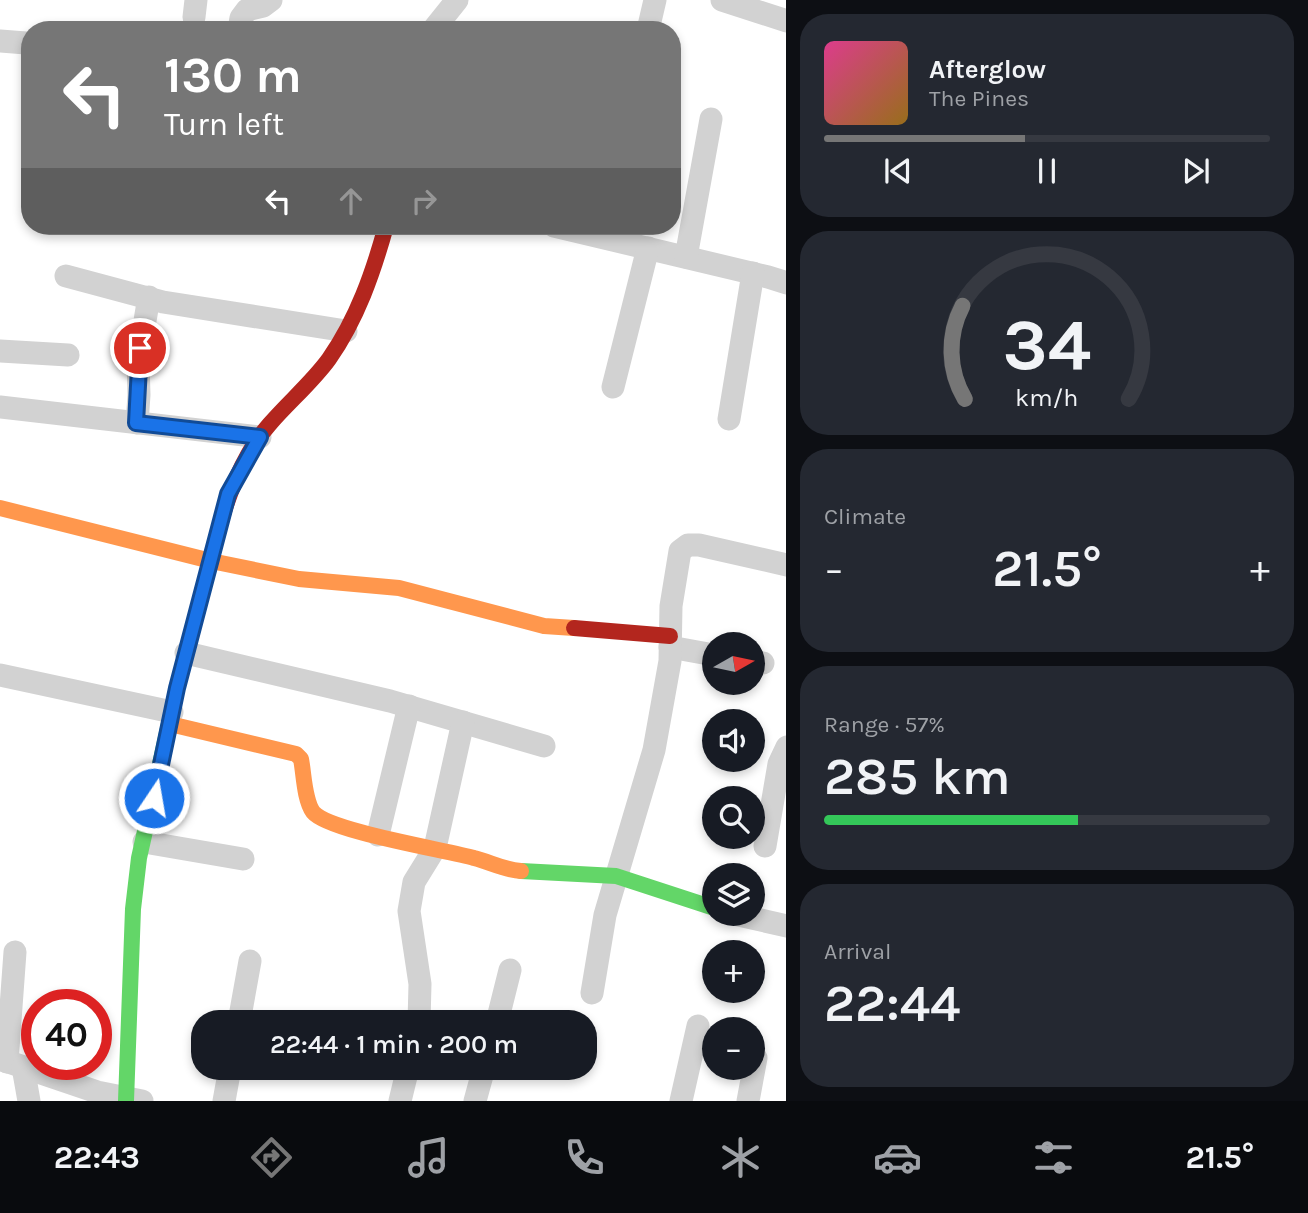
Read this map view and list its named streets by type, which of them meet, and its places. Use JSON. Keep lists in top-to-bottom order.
{
  "north": "right",
  "page": {
    "turn": ["130 m", "Turn left"],
    "song": ["Afterglow", "The Pines"],
    "tile": [
      "Climate",
      ["Range · 57%", "285 km"],
      ["Arrival", "22:44"]
    ],
    "heat": ["−", "21.5°", "+"],
    "map_buttons": ["+", "−"],
    "limit": "40",
    "trip": "22:44 · 1 min · 200 m",
    "tabs": ["22:43", "21.5°"],
    "gauge": ["34", "km/h"]
  }
}
